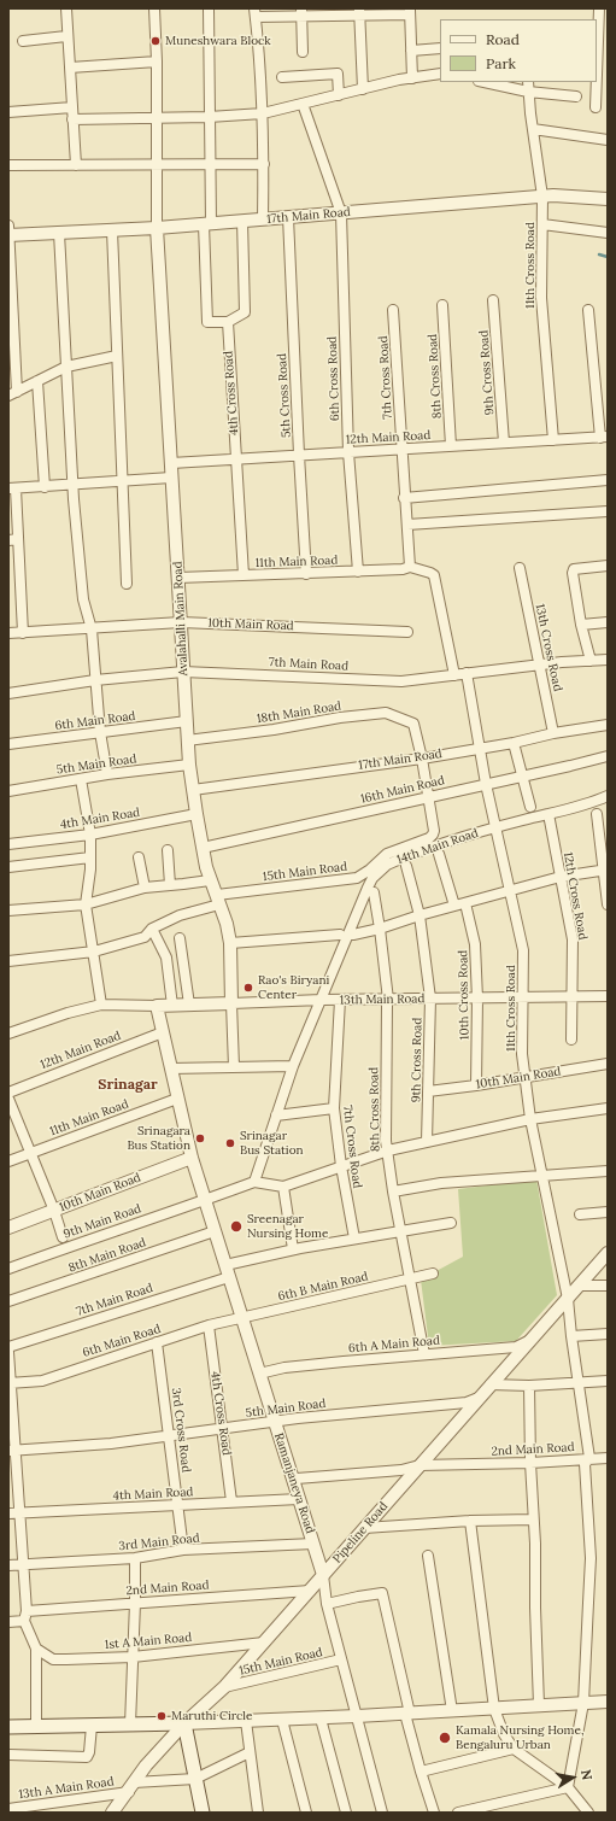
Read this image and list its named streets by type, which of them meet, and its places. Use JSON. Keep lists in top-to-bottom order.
{
  "streets": {
    "street": [
      "17th Main Road",
      "11th Cross Road",
      "9th Cross Road",
      "8th Cross Road",
      "7th Cross Road",
      "6th Cross Road",
      "4th Cross Road",
      "5th Cross Road",
      "12th Main Road",
      "11th Main Road",
      "Avalahalli Main Road",
      "10th Main Road",
      "13th Cross Road",
      "7th Main Road",
      "18th Main Road",
      "6th Main Road",
      "5th Main Road",
      "16th Main Road",
      "4th Main Road",
      "14th Main Road",
      "15th Main Road",
      "12th Cross Road",
      "10th Cross Road",
      "13th Main Road",
      "9th Main Road",
      "8th Main Road",
      "6th B Main Road",
      "6th A Main Road",
      "3rd Cross Road",
      "2nd Main Road",
      "Ramanjaneya Road",
      "Pipeline Road",
      "3rd Main Road",
      "1st A Main Road",
      "13th A Main Road"
    ]
  },
  "crossings": [
    ["17th Main Road", "11th Cross Road"],
    ["17th Main Road", "6th Cross Road"],
    ["17th Main Road", "5th Cross Road"],
    ["17th Main Road", "Avalahalli Main Road"],
    ["17th Main Road", "13th Cross Road"],
    ["17th Main Road", "15th Main Road"],
    ["11th Cross Road", "12th Main Road"],
    ["11th Cross Road", "10th Main Road"],
    ["11th Cross Road", "7th Main Road"],
    ["11th Cross Road", "16th Main Road"],
    ["11th Cross Road", "14th Main Road"],
    ["11th Cross Road", "13th Main Road"],
    ["11th Cross Road", "2nd Main Road"],
    ["11th Cross Road", "Pipeline Road"],
    ["9th Cross Road", "12th Main Road"],
    ["9th Cross Road", "10th Main Road"],
    ["9th Cross Road", "13th Main Road"],
    ["8th Cross Road", "12th Main Road"],
    ["8th Cross Road", "13th Main Road"],
    ["8th Cross Road", "6th B Main Road"],
    ["8th Cross Road", "6th A Main Road"],
    ["7th Cross Road", "12th Main Road"],
    ["7th Cross Road", "11th Main Road"],
    ["7th Cross Road", "13th Main Road"],
    ["6th Cross Road", "12th Main Road"],
    ["6th Cross Road", "11th Main Road"],
    ["4th Cross Road", "12th Main Road"],
    ["4th Cross Road", "11th Main Road"],
    ["4th Cross Road", "6th Main Road"],
    ["4th Cross Road", "5th Main Road"],
    ["4th Cross Road", "4th Main Road"],
    ["5th Cross Road", "12th Main Road"],
    ["5th Cross Road", "11th Main Road"],
    ["12th Main Road", "Avalahalli Main Road"],
    ["11th Main Road", "Avalahalli Main Road"],
    ["11th Main Road", "Ramanjaneya Road"],
    ["Avalahalli Main Road", "10th Main Road"],
    ["Avalahalli Main Road", "7th Main Road"],
    ["Avalahalli Main Road", "18th Main Road"],
    ["Avalahalli Main Road", "6th Main Road"],
    ["Avalahalli Main Road", "5th Main Road"],
    ["Avalahalli Main Road", "16th Main Road"],
    ["Avalahalli Main Road", "4th Main Road"],
    ["Avalahalli Main Road", "15th Main Road"],
    ["Avalahalli Main Road", "13th Main Road"],
    ["10th Main Road", "10th Cross Road"],
    ["10th Main Road", "Ramanjaneya Road"],
    ["13th Cross Road", "7th Main Road"],
    ["7th Main Road", "Ramanjaneya Road"],
    ["18th Main Road", "15th Main Road"],
    ["6th Main Road", "6th B Main Road"],
    ["6th Main Road", "3rd Cross Road"],
    ["6th Main Road", "Ramanjaneya Road"],
    ["5th Main Road", "3rd Cross Road"],
    ["5th Main Road", "Ramanjaneya Road"],
    ["5th Main Road", "Pipeline Road"],
    ["16th Main Road", "15th Main Road"],
    ["4th Main Road", "3rd Cross Road"],
    ["4th Main Road", "Ramanjaneya Road"],
    ["14th Main Road", "12th Cross Road"],
    ["14th Main Road", "13th Main Road"],
    ["14th Main Road", "9th Main Road"],
    ["15th Main Road", "Ramanjaneya Road"],
    ["15th Main Road", "Pipeline Road"],
    ["12th Cross Road", "13th Main Road"],
    ["10th Cross Road", "13th Main Road"],
    ["9th Main Road", "Ramanjaneya Road"],
    ["8th Main Road", "Ramanjaneya Road"],
    ["6th B Main Road", "Ramanjaneya Road"],
    ["6th A Main Road", "Ramanjaneya Road"],
    ["6th A Main Road", "Pipeline Road"],
    ["3rd Cross Road", "3rd Main Road"],
    ["2nd Main Road", "Ramanjaneya Road"],
    ["2nd Main Road", "Pipeline Road"],
    ["Ramanjaneya Road", "Pipeline Road"],
    ["Ramanjaneya Road", "3rd Main Road"],
    ["Pipeline Road", "1st A Main Road"],
    ["Pipeline Road", "13th A Main Road"]
  ],
  "districts": ["Srinagar"],
  "places": [
    "Muneshwara Block",
    "Rao's Biryani Center",
    "Srinagara Bus Station",
    "Srinagar Bus Station",
    "Sreenagar Nursing Home",
    "Maruthi Circle",
    "Kamala Nursing Home, Bengaluru Urban"
  ],
  "legend": ["Road", "Park"],
  "north": "right"
}
